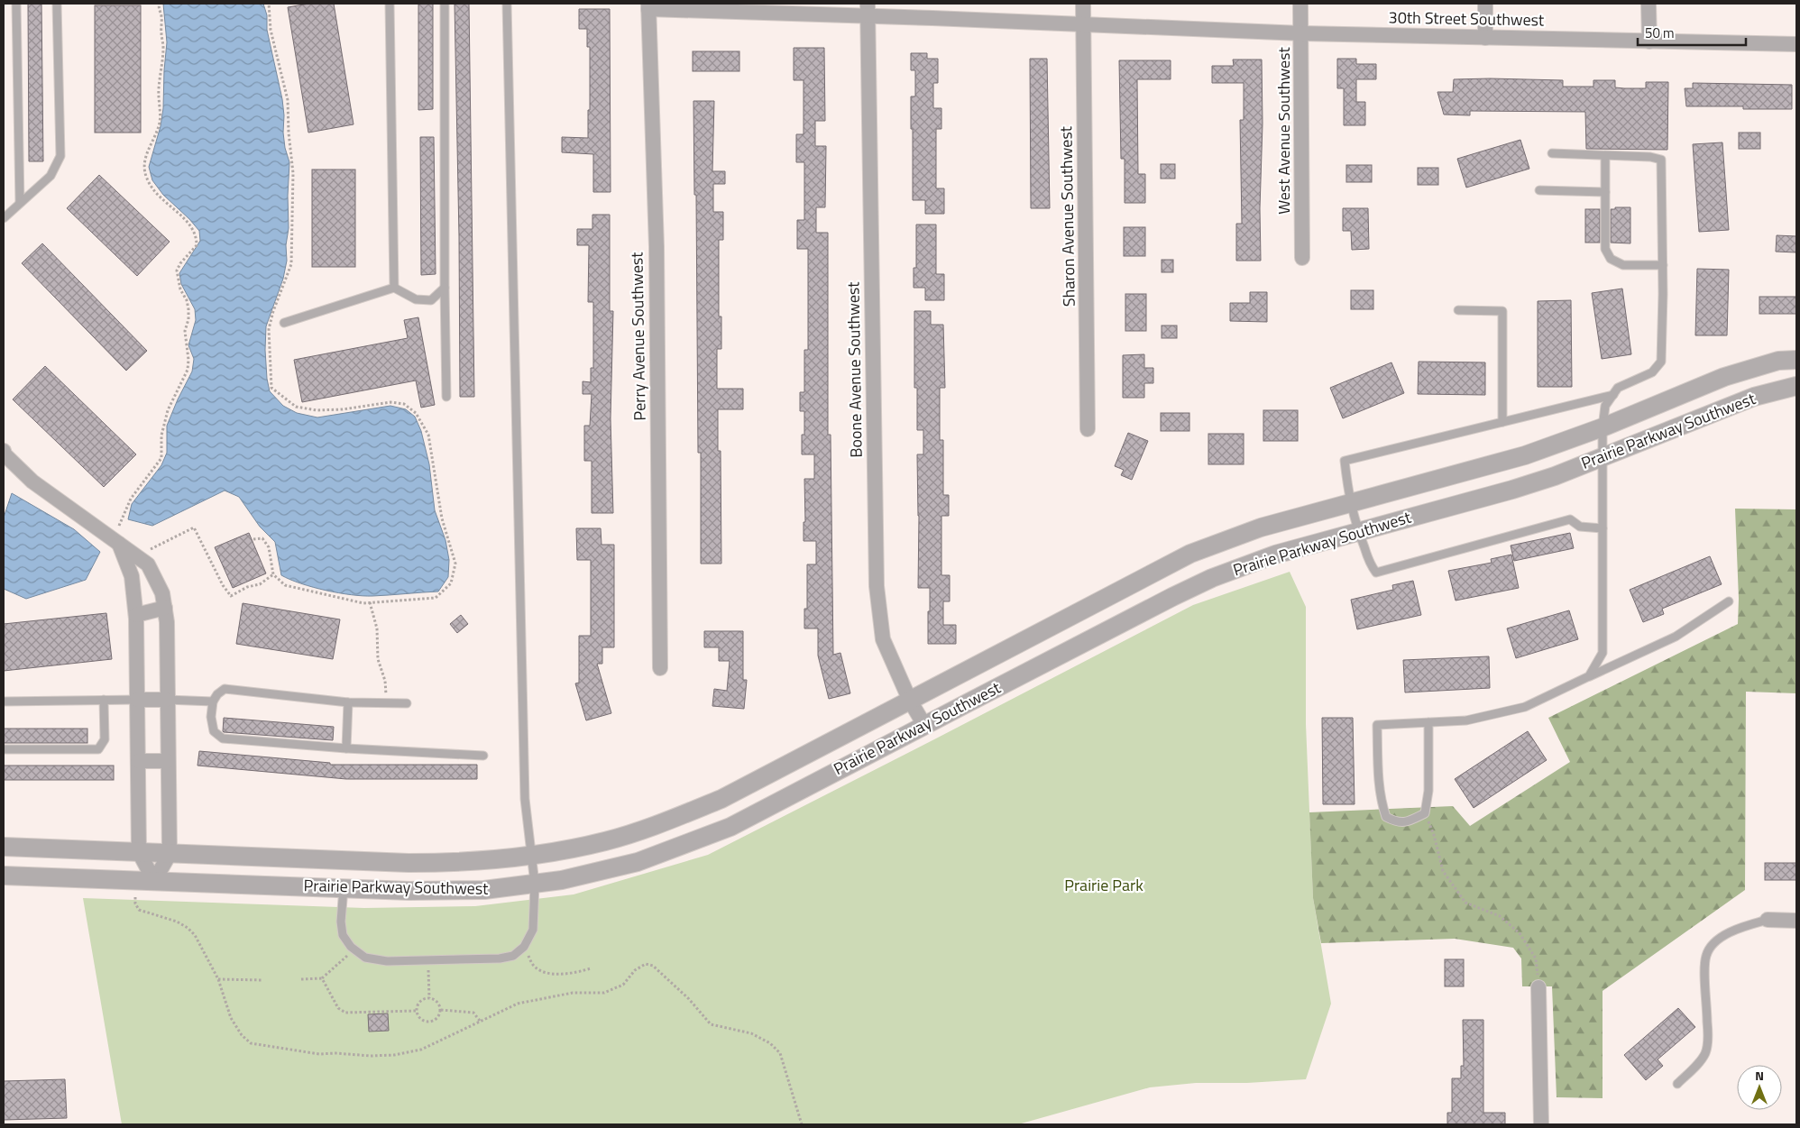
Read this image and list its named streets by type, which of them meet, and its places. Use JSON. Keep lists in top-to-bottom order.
{
  "streets": {
    "street": [
      "30th Street Southwest",
      "West Avenue Southwest",
      "Sharon Avenue Southwest",
      "Perry Avenue Southwest",
      "Boone Avenue Southwest",
      "Prairie Parkway Southwest"
    ]
  },
  "crossings": [
    ["30th Street Southwest", "West Avenue Southwest"],
    ["30th Street Southwest", "Sharon Avenue Southwest"],
    ["30th Street Southwest", "Perry Avenue Southwest"],
    ["30th Street Southwest", "Boone Avenue Southwest"],
    ["Boone Avenue Southwest", "Prairie Parkway Southwest"]
  ],
  "parks": ["Prairie Park"],
  "scale_bar": "50 m",
  "north": "top"
}
